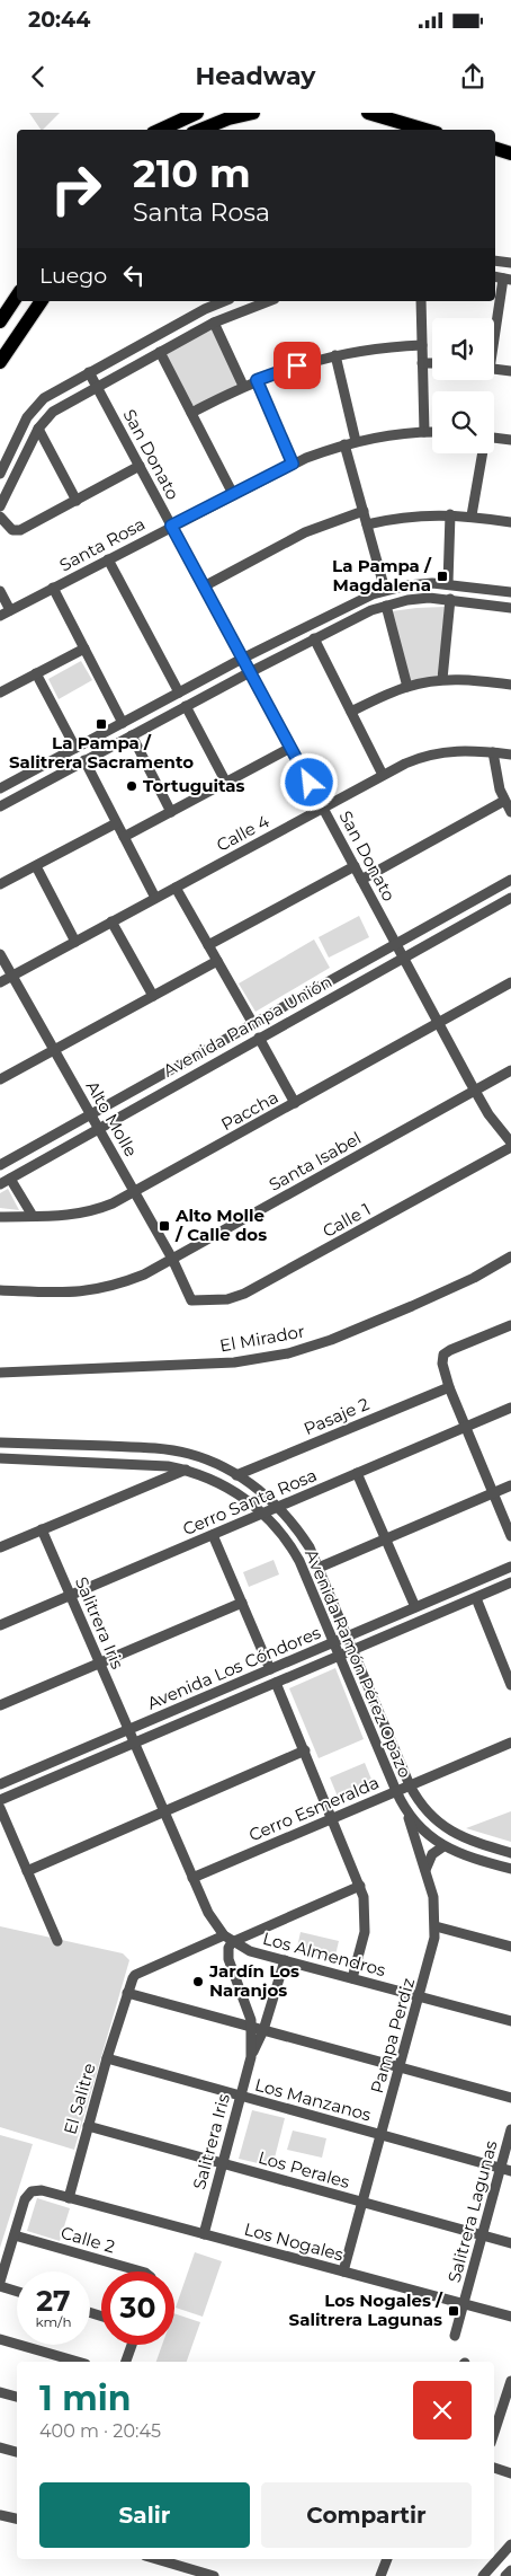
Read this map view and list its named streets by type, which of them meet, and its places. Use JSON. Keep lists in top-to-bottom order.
{
  "streets": {
    "street": [
      "San Donato",
      "Santa Rosa",
      "Calle 4",
      "Avenida Pampa Unión",
      "Paccha",
      "Alto Molle",
      "Santa Isabel",
      "Calle 1",
      "El Mirador",
      "Pasaje 2",
      "Cerro Santa Rosa",
      "Salitrera Iris",
      "Avenida Ramón Pérez Opazo",
      "Avenida Los Cóndores",
      "Cerro Esmeralda",
      "Los Almendros",
      "Pampa Perdiz",
      "El Salitre",
      "Los Manzanos",
      "Los Perales",
      "Salitrera Lagunas",
      "Calle 2",
      "Los Nogales"
    ]
  },
  "crossings": [
    ["San Donato", "Santa Rosa"],
    ["San Donato", "Calle 4"],
    ["San Donato", "Avenida Pampa Unión"],
    ["San Donato", "Paccha"],
    ["San Donato", "Santa Isabel"],
    ["Calle 4", "Alto Molle"],
    ["Avenida Pampa Unión", "Alto Molle"],
    ["Paccha", "Alto Molle"],
    ["Alto Molle", "Santa Isabel"],
    ["Alto Molle", "Calle 1"],
    ["Pasaje 2", "Avenida Ramón Pérez Opazo"],
    ["Cerro Santa Rosa", "Salitrera Iris"],
    ["Cerro Santa Rosa", "Avenida Ramón Pérez Opazo"],
    ["Salitrera Iris", "Avenida Los Cóndores"],
    ["Salitrera Iris", "Los Almendros"],
    ["Salitrera Iris", "El Salitre"],
    ["Salitrera Iris", "Los Manzanos"],
    ["Salitrera Iris", "Los Perales"],
    ["Salitrera Iris", "Los Nogales"],
    ["Avenida Ramón Pérez Opazo", "Avenida Los Cóndores"],
    ["Avenida Ramón Pérez Opazo", "Cerro Esmeralda"],
    ["Avenida Ramón Pérez Opazo", "Pampa Perdiz"],
    ["Los Almendros", "Pampa Perdiz"],
    ["Los Almendros", "El Salitre"],
    ["Pampa Perdiz", "Los Manzanos"],
    ["Pampa Perdiz", "Los Perales"],
    ["Pampa Perdiz", "Los Nogales"],
    ["El Salitre", "Los Manzanos"],
    ["El Salitre", "Los Perales"],
    ["El Salitre", "Los Nogales"],
    ["Los Manzanos", "Salitrera Lagunas"],
    ["Los Perales", "Salitrera Lagunas"],
    ["Salitrera Lagunas", "Los Nogales"]
  ],
  "places": {
    "transit": [
      "La Pampa / Magdalena",
      "La Pampa / Salitrera Sacramento",
      "Alto Molle / Calle dos",
      "Los Nogales / Salitrera Lagunas"
    ],
    "other": ["Tortuguitas", "Jardín Los Naranjos"]
  },
  "page": {
    "status": "20:44",
    "header": "Headway",
    "turn": ["210 m", "Santa Rosa"],
    "then": "Luego",
    "speed": "27 km/h",
    "limit": "30",
    "heading": ["1 min", "400 m · 20:45"],
    "buttons": ["Salir", "Compartir"]
  }
}
